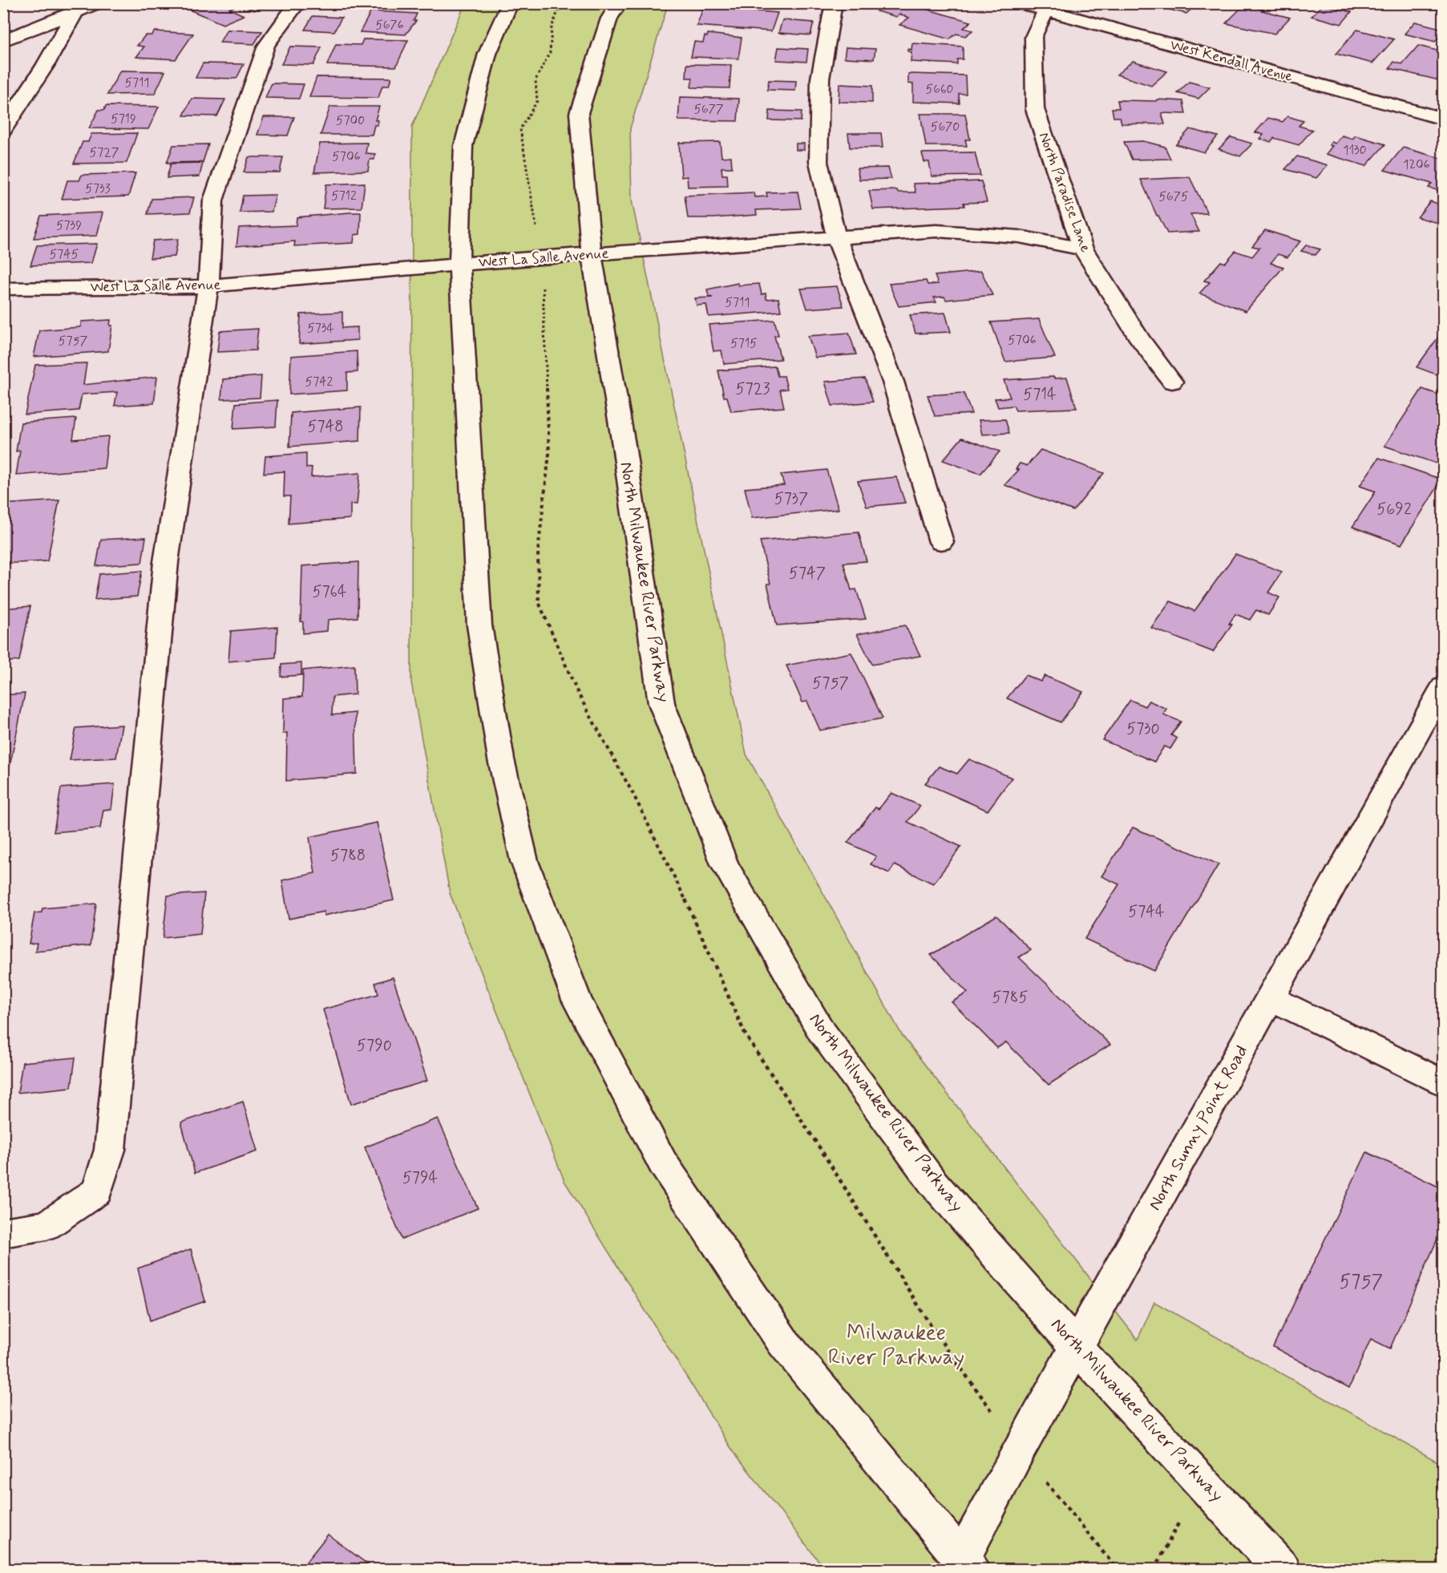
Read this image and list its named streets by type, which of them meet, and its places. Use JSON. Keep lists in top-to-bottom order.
{
  "streets": {
    "street": [
      "West Kendall Avenue",
      "North Paradise Lane",
      "West La Salle Avenue",
      "North Milwaukee River Parkway",
      "North Sunny Point Road"
    ]
  },
  "crossings": [
    ["West Kendall Avenue", "North Paradise Lane"],
    ["North Paradise Lane", "West La Salle Avenue"],
    ["West La Salle Avenue", "North Milwaukee River Parkway"],
    ["North Milwaukee River Parkway", "North Sunny Point Road"]
  ],
  "parks": ["Milwaukee River Parkway"],
  "house_numbers": [
    "5676",
    "5711",
    "5660",
    "5677",
    "5719",
    "5700",
    "5670",
    "1130",
    "5727",
    "5706",
    "1206",
    "5733",
    "5712",
    "5675",
    "5739",
    "5745",
    "5711",
    "5734",
    "5706",
    "5757",
    "5715",
    "5742",
    "5723",
    "5714",
    "5748",
    "5737",
    "5692",
    "5747",
    "5764",
    "5757",
    "5730",
    "5788",
    "5744",
    "5785",
    "5790",
    "5794",
    "5757"
  ]
}
